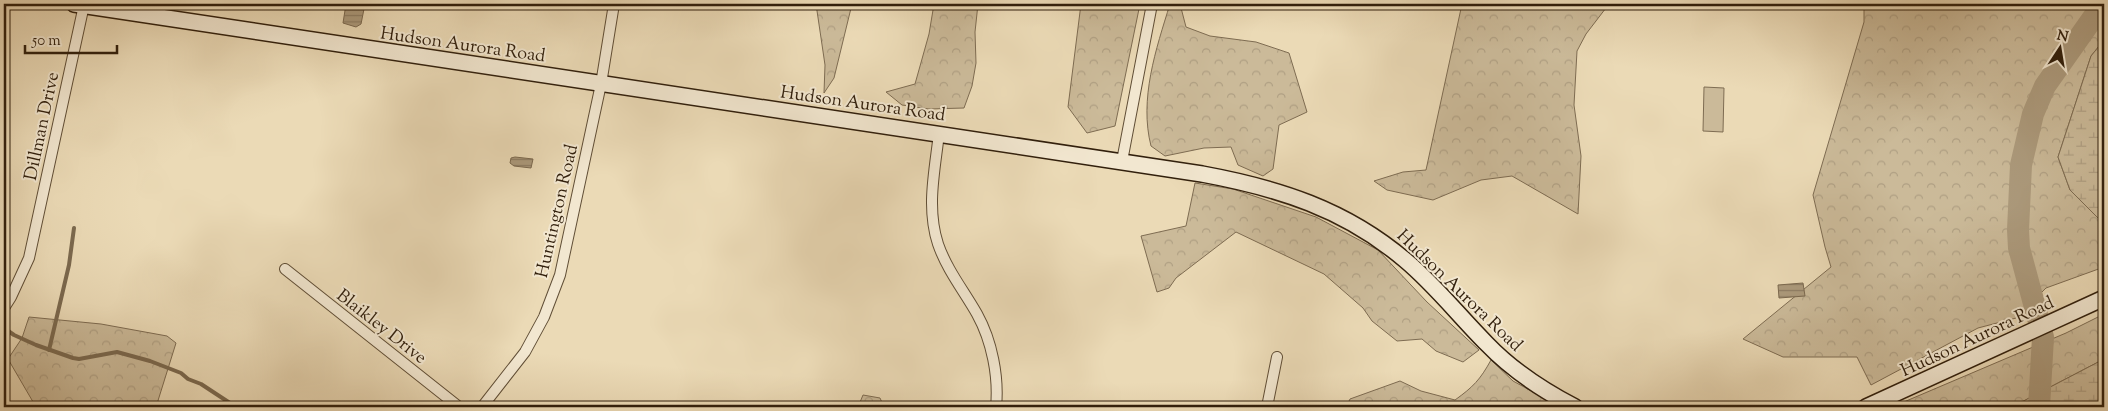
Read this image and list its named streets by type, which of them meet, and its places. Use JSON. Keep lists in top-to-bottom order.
{
  "streets": {
    "street": [
      "Hudson Aurora Road",
      "Dillman Drive",
      "Huntington Road",
      "Blaikley Drive"
    ]
  },
  "crossings": [
    ["Hudson Aurora Road", "Dillman Drive"],
    ["Hudson Aurora Road", "Huntington Road"]
  ],
  "scale_bar": "50 m",
  "north": "top"
}
